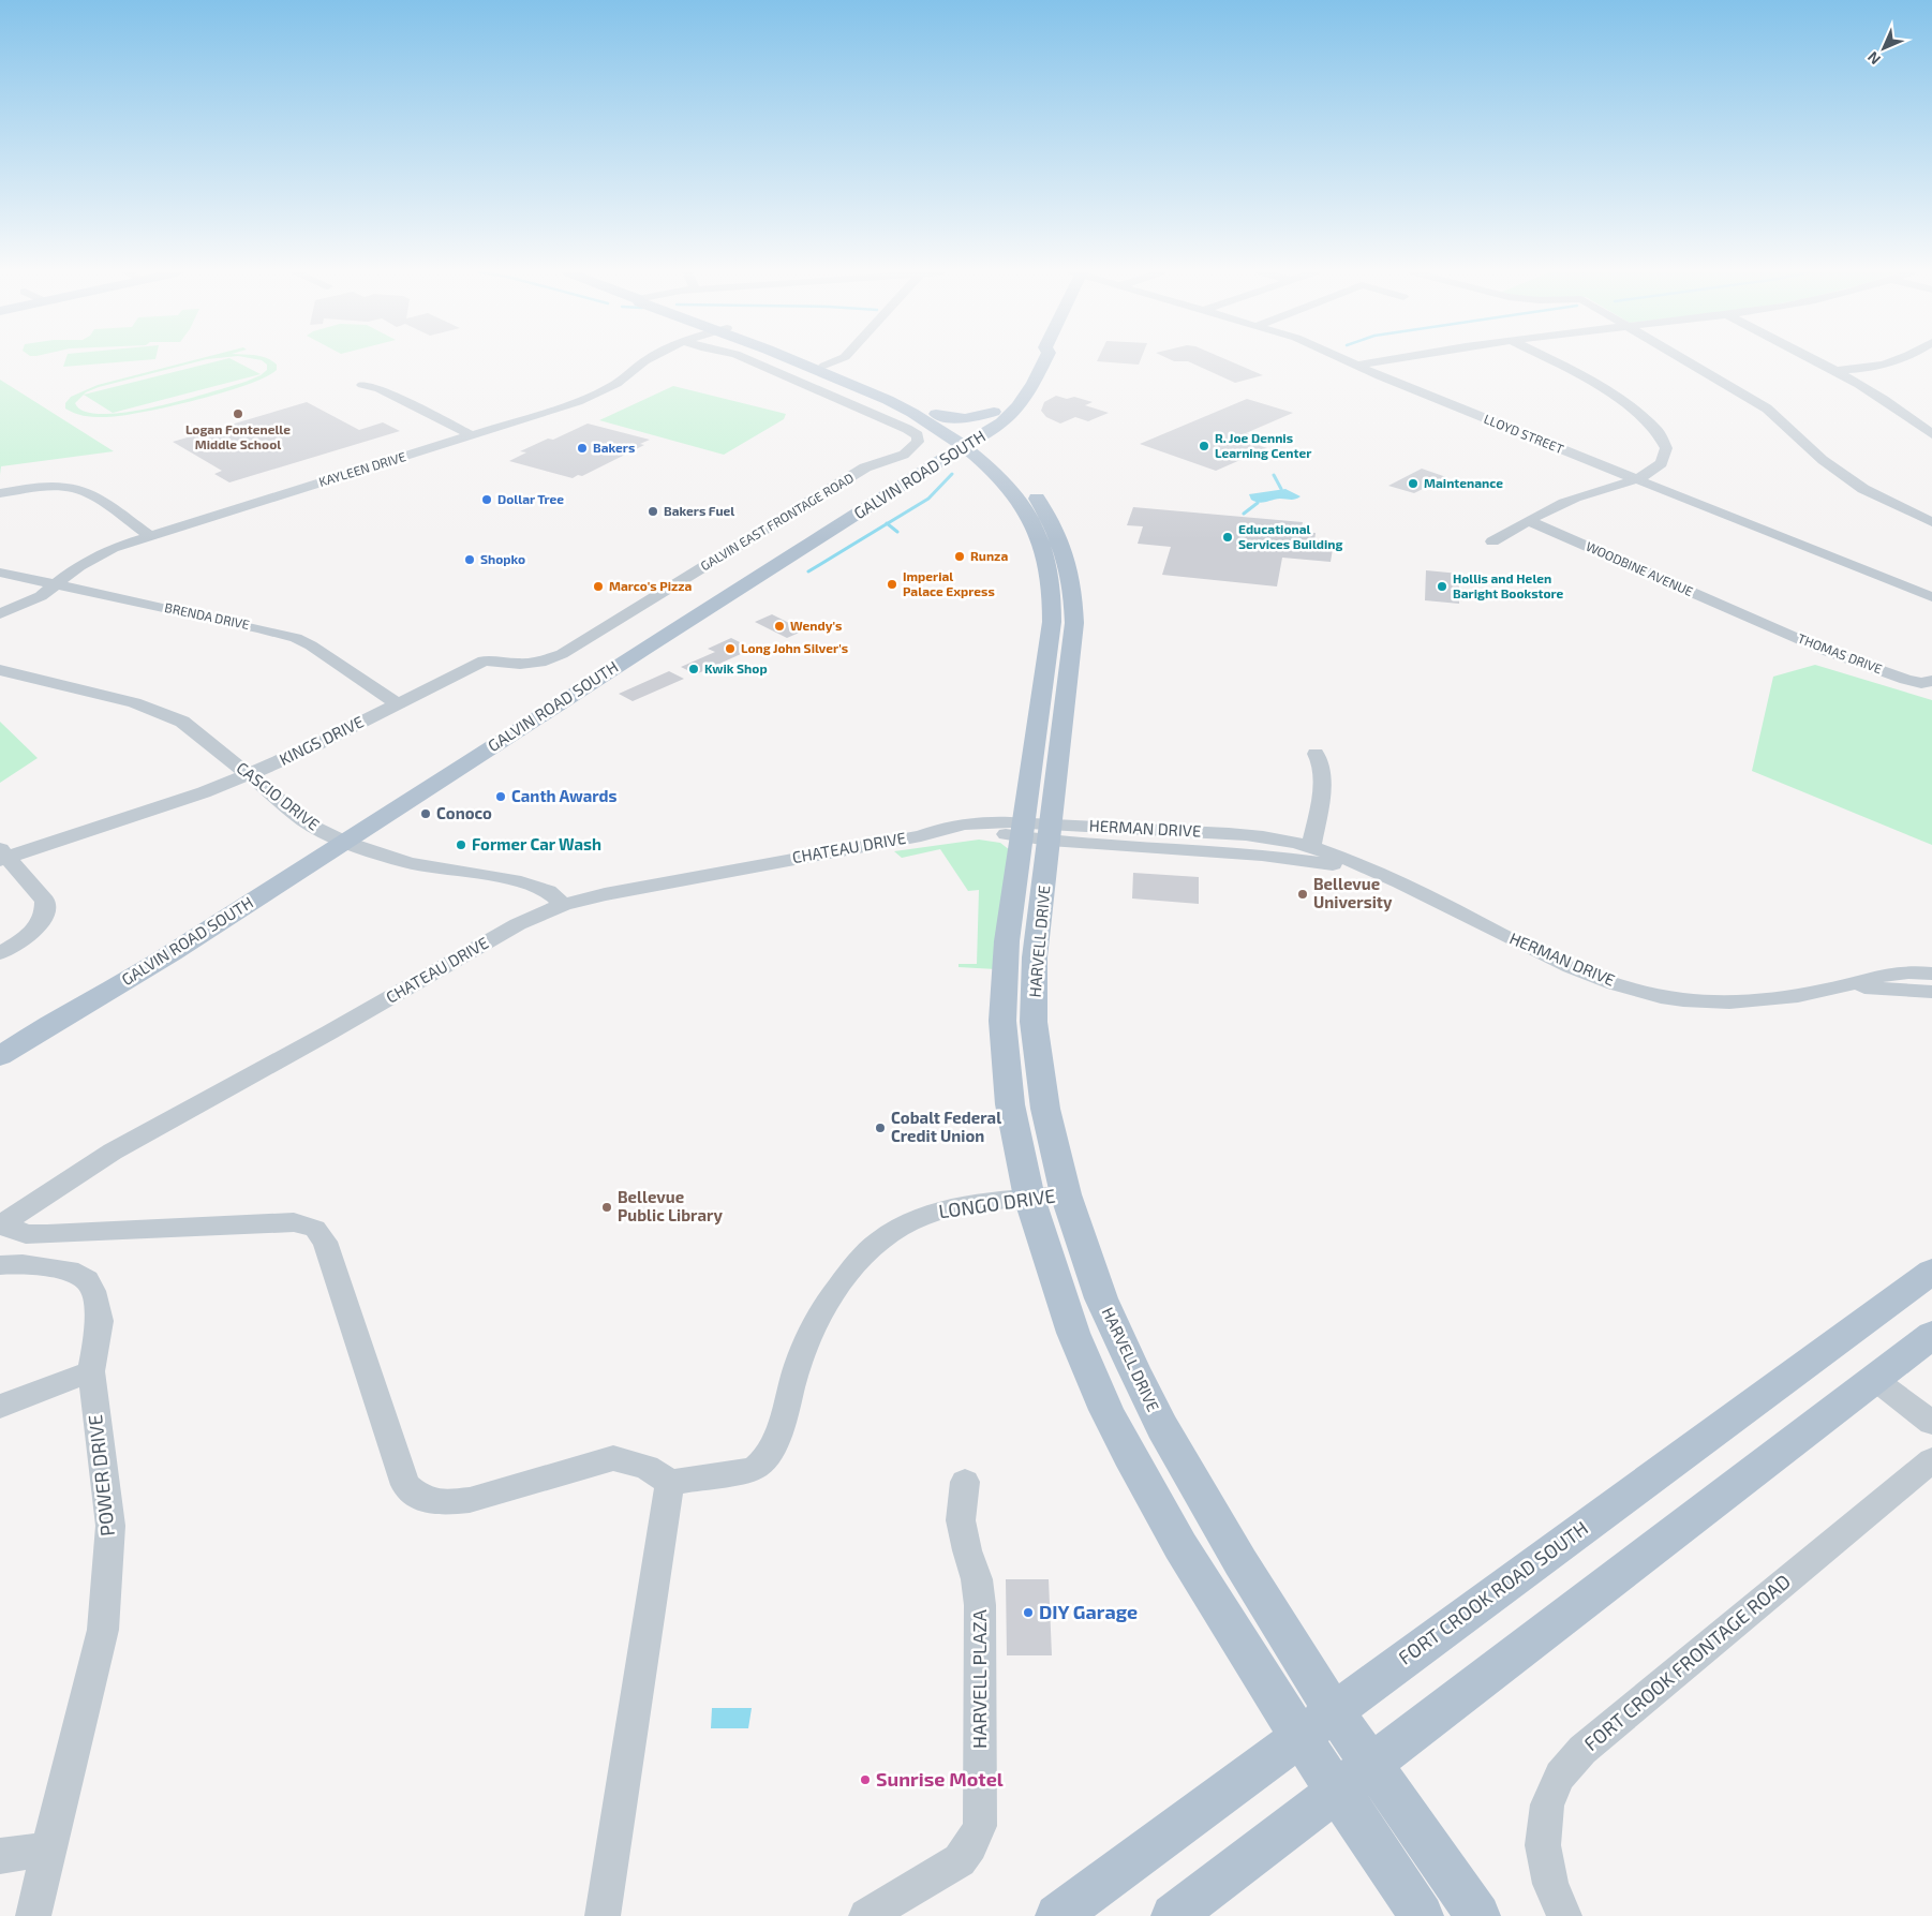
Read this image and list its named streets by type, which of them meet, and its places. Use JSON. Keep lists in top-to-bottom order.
{
  "streets": {
    "main road": ["GALVIN ROAD SOUTH", "HARVELL DRIVE", "FORT CROOK ROAD SOUTH"],
    "street": [
      "LLOYD STREET",
      "KAYLEEN DRIVE",
      "GALVIN EAST FRONTAGE ROAD",
      "WOODBINE AVENUE",
      "BRENDA DRIVE",
      "THOMAS DRIVE",
      "KINGS DRIVE",
      "CASCIO DRIVE",
      "HERMAN DRIVE",
      "CHATEAU DRIVE",
      "LONGO DRIVE",
      "POWER DRIVE",
      "FORT CROOK FRONTAGE ROAD",
      "HARVELL PLAZA"
    ]
  },
  "crossings": [
    ["KAYLEEN DRIVE", "BRENDA DRIVE"],
    ["GALVIN ROAD SOUTH", "CASCIO DRIVE"],
    ["GALVIN ROAD SOUTH", "HARVELL DRIVE"],
    ["GALVIN EAST FRONTAGE ROAD", "KINGS DRIVE"],
    ["WOODBINE AVENUE", "THOMAS DRIVE"],
    ["BRENDA DRIVE", "KINGS DRIVE"],
    ["KINGS DRIVE", "CASCIO DRIVE"],
    ["CASCIO DRIVE", "CHATEAU DRIVE"],
    ["HERMAN DRIVE", "CHATEAU DRIVE"],
    ["HERMAN DRIVE", "HARVELL DRIVE"],
    ["CHATEAU DRIVE", "HARVELL DRIVE"],
    ["HARVELL DRIVE", "LONGO DRIVE"],
    ["HARVELL DRIVE", "FORT CROOK ROAD SOUTH"]
  ],
  "places": [
    "Logan Fontenelle Middle School",
    "R. Joe Dennis Learning Center",
    "Bakers",
    "Maintenance",
    "Dollar Tree",
    "Bakers Fuel",
    "Educational Services Building",
    "Runza",
    "Shopko",
    "Imperial Palace Express",
    "Marco's Pizza",
    "Hollis and Helen Baright Bookstore",
    "Wendy's",
    "Long John Silver's",
    "Kwik Shop",
    "Canth Awards",
    "Conoco",
    "Former Car Wash",
    "Bellevue University",
    "Cobalt Federal Credit Union",
    "Bellevue Public Library",
    "DIY Garage",
    "Sunrise Motel"
  ],
  "north": "bottom left"
}
